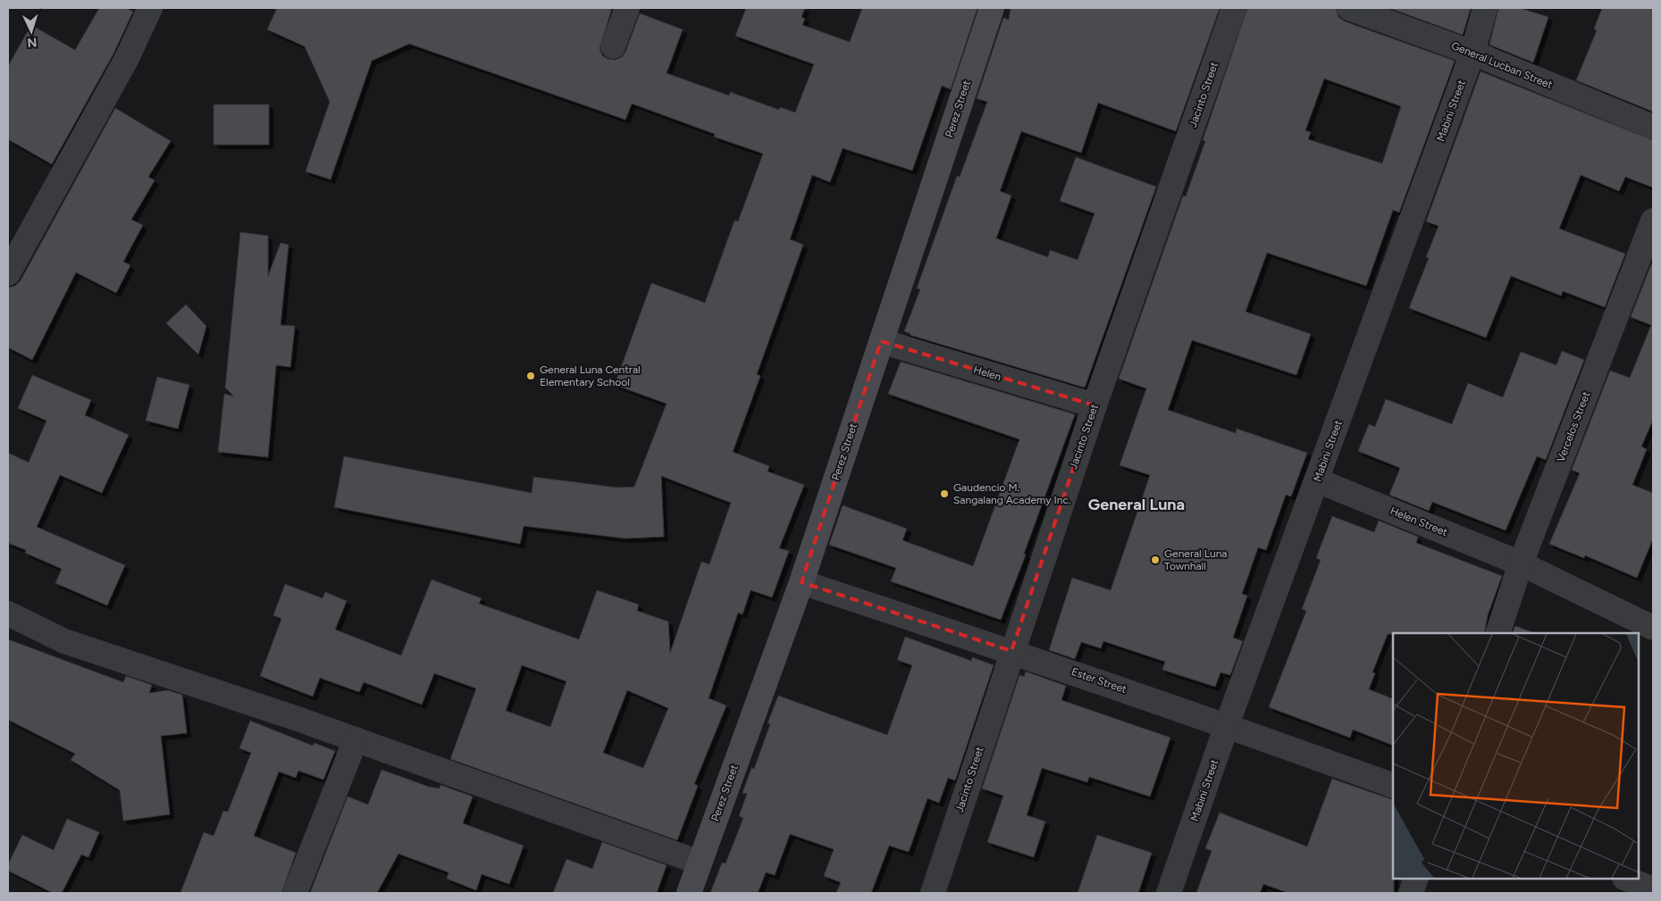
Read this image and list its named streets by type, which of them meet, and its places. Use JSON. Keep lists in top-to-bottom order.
{
  "streets": {
    "street": [
      "General Lucban Street",
      "Jacinto Street",
      "Perez Street",
      "Mabini Street",
      "Helen",
      "Vercelos Street",
      "Helen Street",
      "Ester Street"
    ]
  },
  "crossings": [
    ["General Lucban Street", "Mabini Street"],
    ["Jacinto Street", "Helen"],
    ["Jacinto Street", "Ester Street"],
    ["Perez Street", "Helen"],
    ["Perez Street", "Ester Street"],
    ["Mabini Street", "Helen Street"],
    ["Mabini Street", "Ester Street"],
    ["Vercelos Street", "Helen Street"]
  ],
  "districts": ["General Luna"],
  "places": ["General Luna Central Elementary School", "Gaudencio M. Sangalang Academy Inc.", "General Luna Townhall"],
  "north": "bottom"
}
